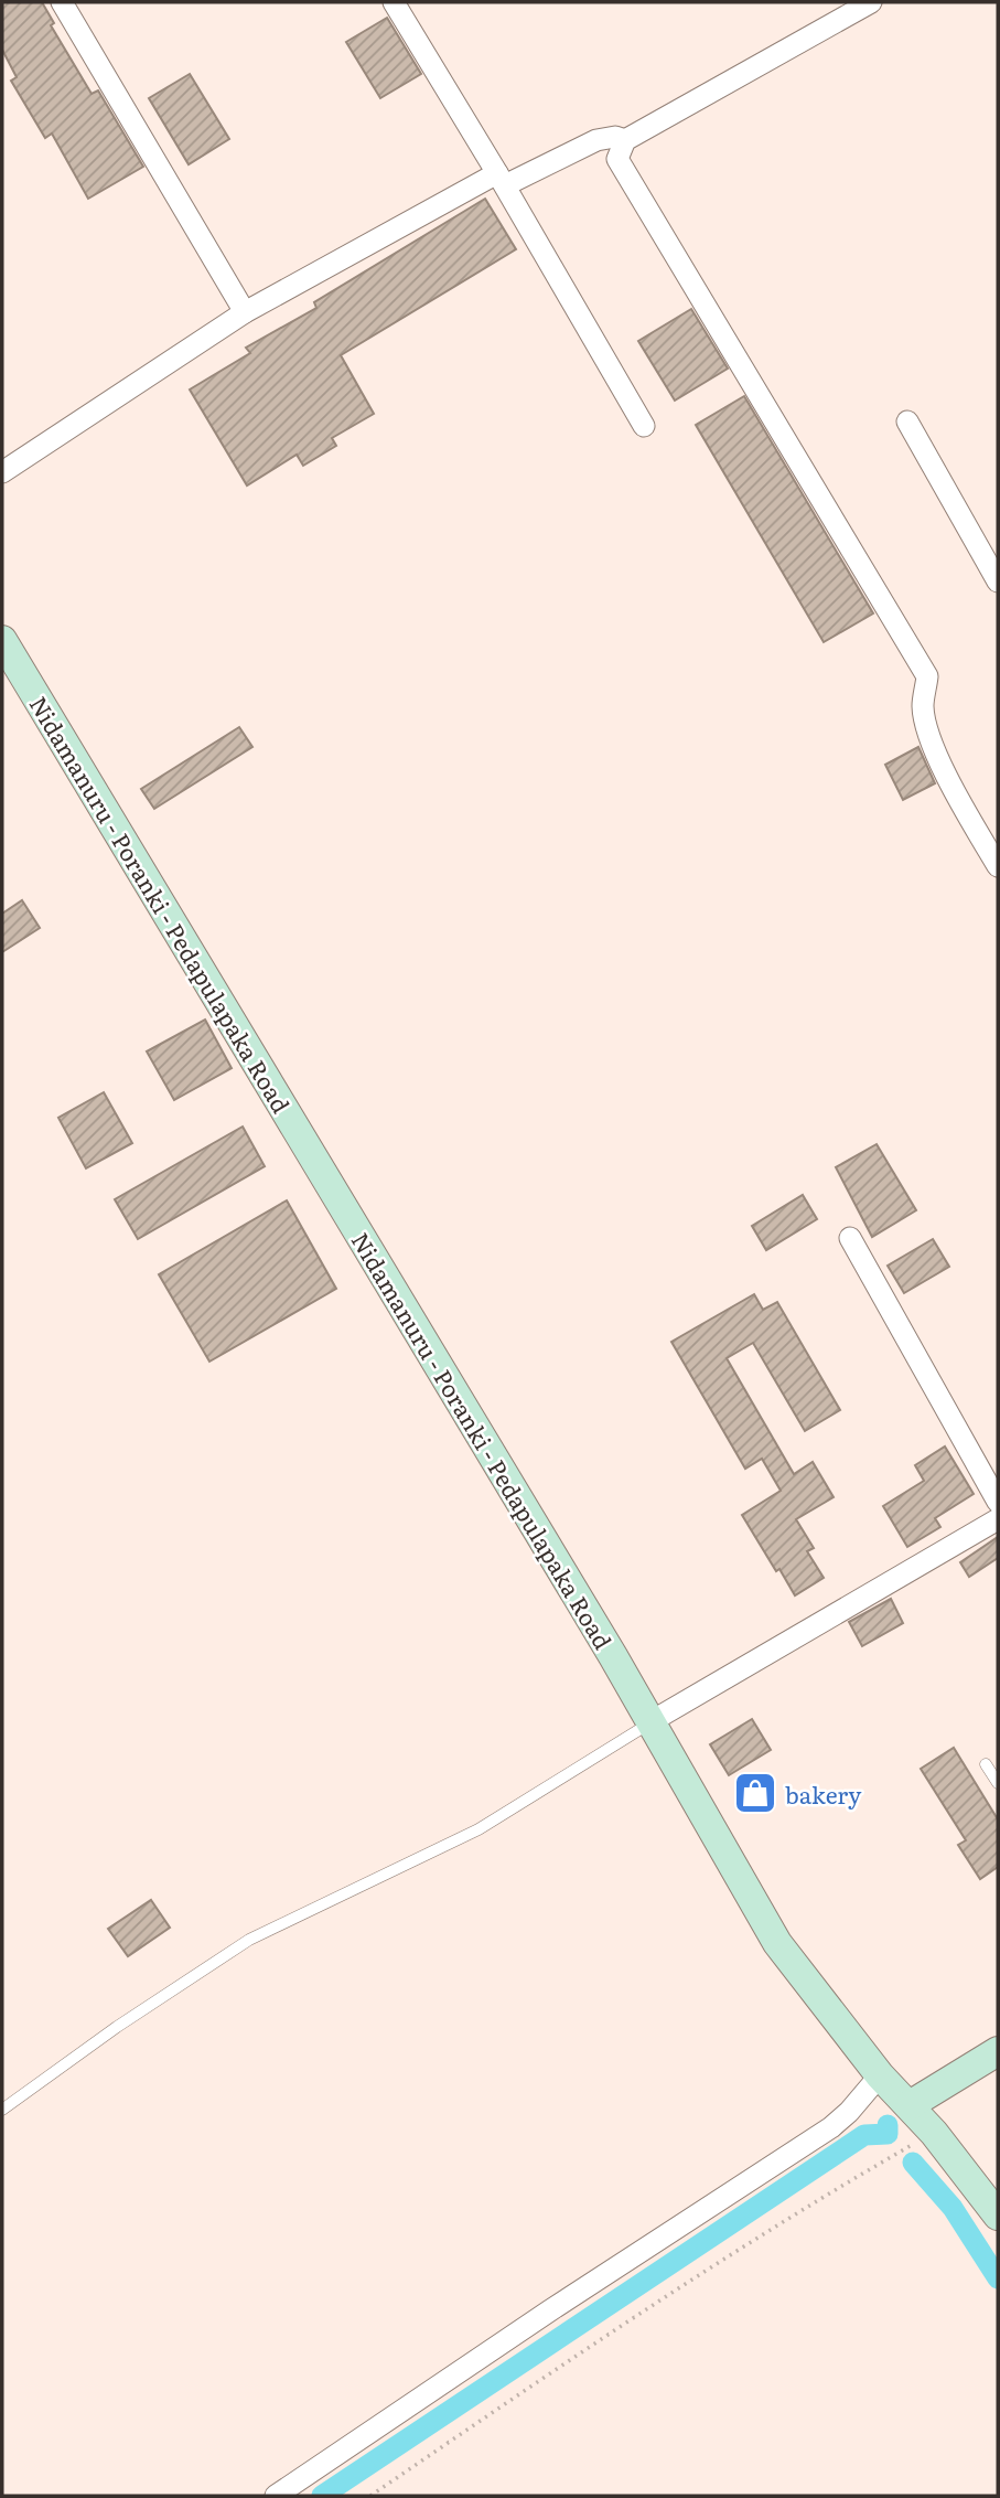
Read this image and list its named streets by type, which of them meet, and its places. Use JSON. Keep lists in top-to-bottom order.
{
  "streets": {
    "main road": ["Nidamanuru - Poranki - Pedapulapaka Road"]
  },
  "places": {
    "shop": ["bakery"]
  }
}
